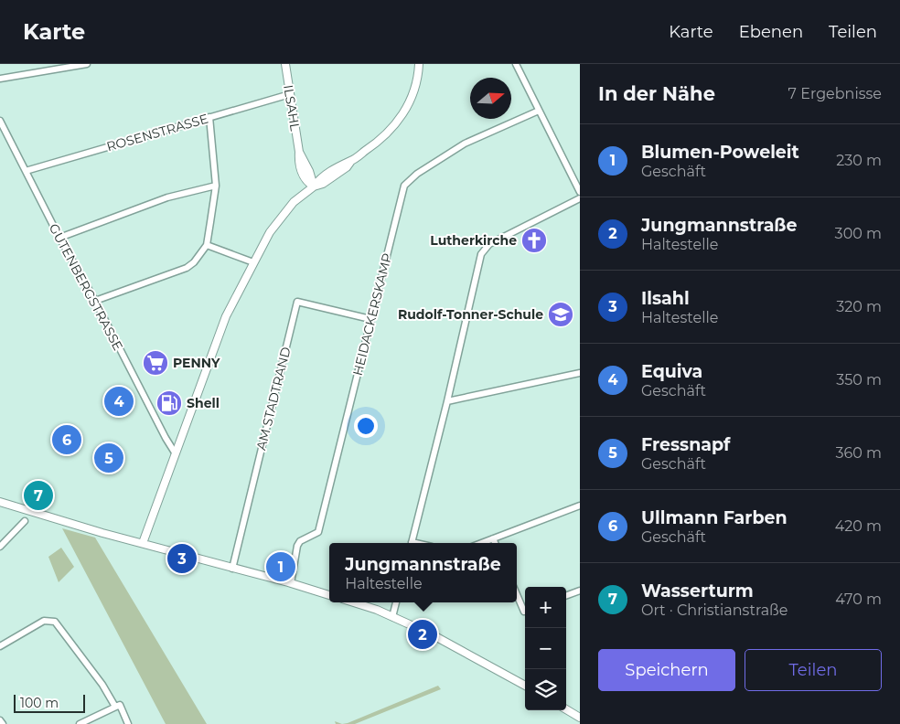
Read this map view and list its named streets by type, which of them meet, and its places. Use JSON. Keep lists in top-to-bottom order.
{
  "streets": {
    "main road": ["ILSAHL"],
    "street": [
      "ROSENSTRASSE",
      "GUTENBERGSTRASSE",
      "HEIDACKERSKAMP",
      "AM STADTRAND"
    ]
  },
  "crossings": [
    ["ILSAHL", "ROSENSTRASSE"],
    ["ROSENSTRASSE", "GUTENBERGSTRASSE"],
    ["HEIDACKERSKAMP", "AM STADTRAND"]
  ],
  "places": {
    "church": ["Lutherkirche"],
    "school or university": ["Rudolf-Tonner-Schule"],
    "supermarket": ["PENNY"],
    "fuel station": ["Shell"]
  },
  "scale_bar": "100 m",
  "north": "right",
  "page": {
    "header": "Karte",
    "nav": ["Karte", "Ebenen", "Teilen"],
    "heading": ["In der Nähe", "7 Ergebnisse"],
    "list": [
      {
        "mark": "1",
        "name": "Blumen-Poweleit",
        "note": "Geschäft",
        "value": "230 m"
      },
      {
        "mark": "2",
        "name": "Jungmannstraße",
        "note": "Haltestelle",
        "value": "300 m"
      },
      {
        "mark": "3",
        "name": "Ilsahl",
        "note": "Haltestelle",
        "value": "320 m"
      },
      {
        "mark": "4",
        "name": "Equiva",
        "note": "Geschäft",
        "value": "350 m"
      },
      {
        "mark": "5",
        "name": "Fressnapf",
        "note": "Geschäft",
        "value": "360 m"
      },
      {
        "mark": "6",
        "name": "Ullmann Farben",
        "note": "Geschäft",
        "value": "420 m"
      },
      {
        "mark": "7",
        "name": "Wasserturm",
        "note": "Ort · Christianstraße",
        "value": "470 m"
      }
    ],
    "pins": [
      "4",
      "6",
      "5",
      "7",
      "3",
      "1",
      "2"
    ],
    "popup": ["Jungmannstraße", "Haltestelle"],
    "map_buttons": ["+", "−"],
    "buttons": ["Speichern", "Teilen"],
    "scale": "100 m"
  }
}
